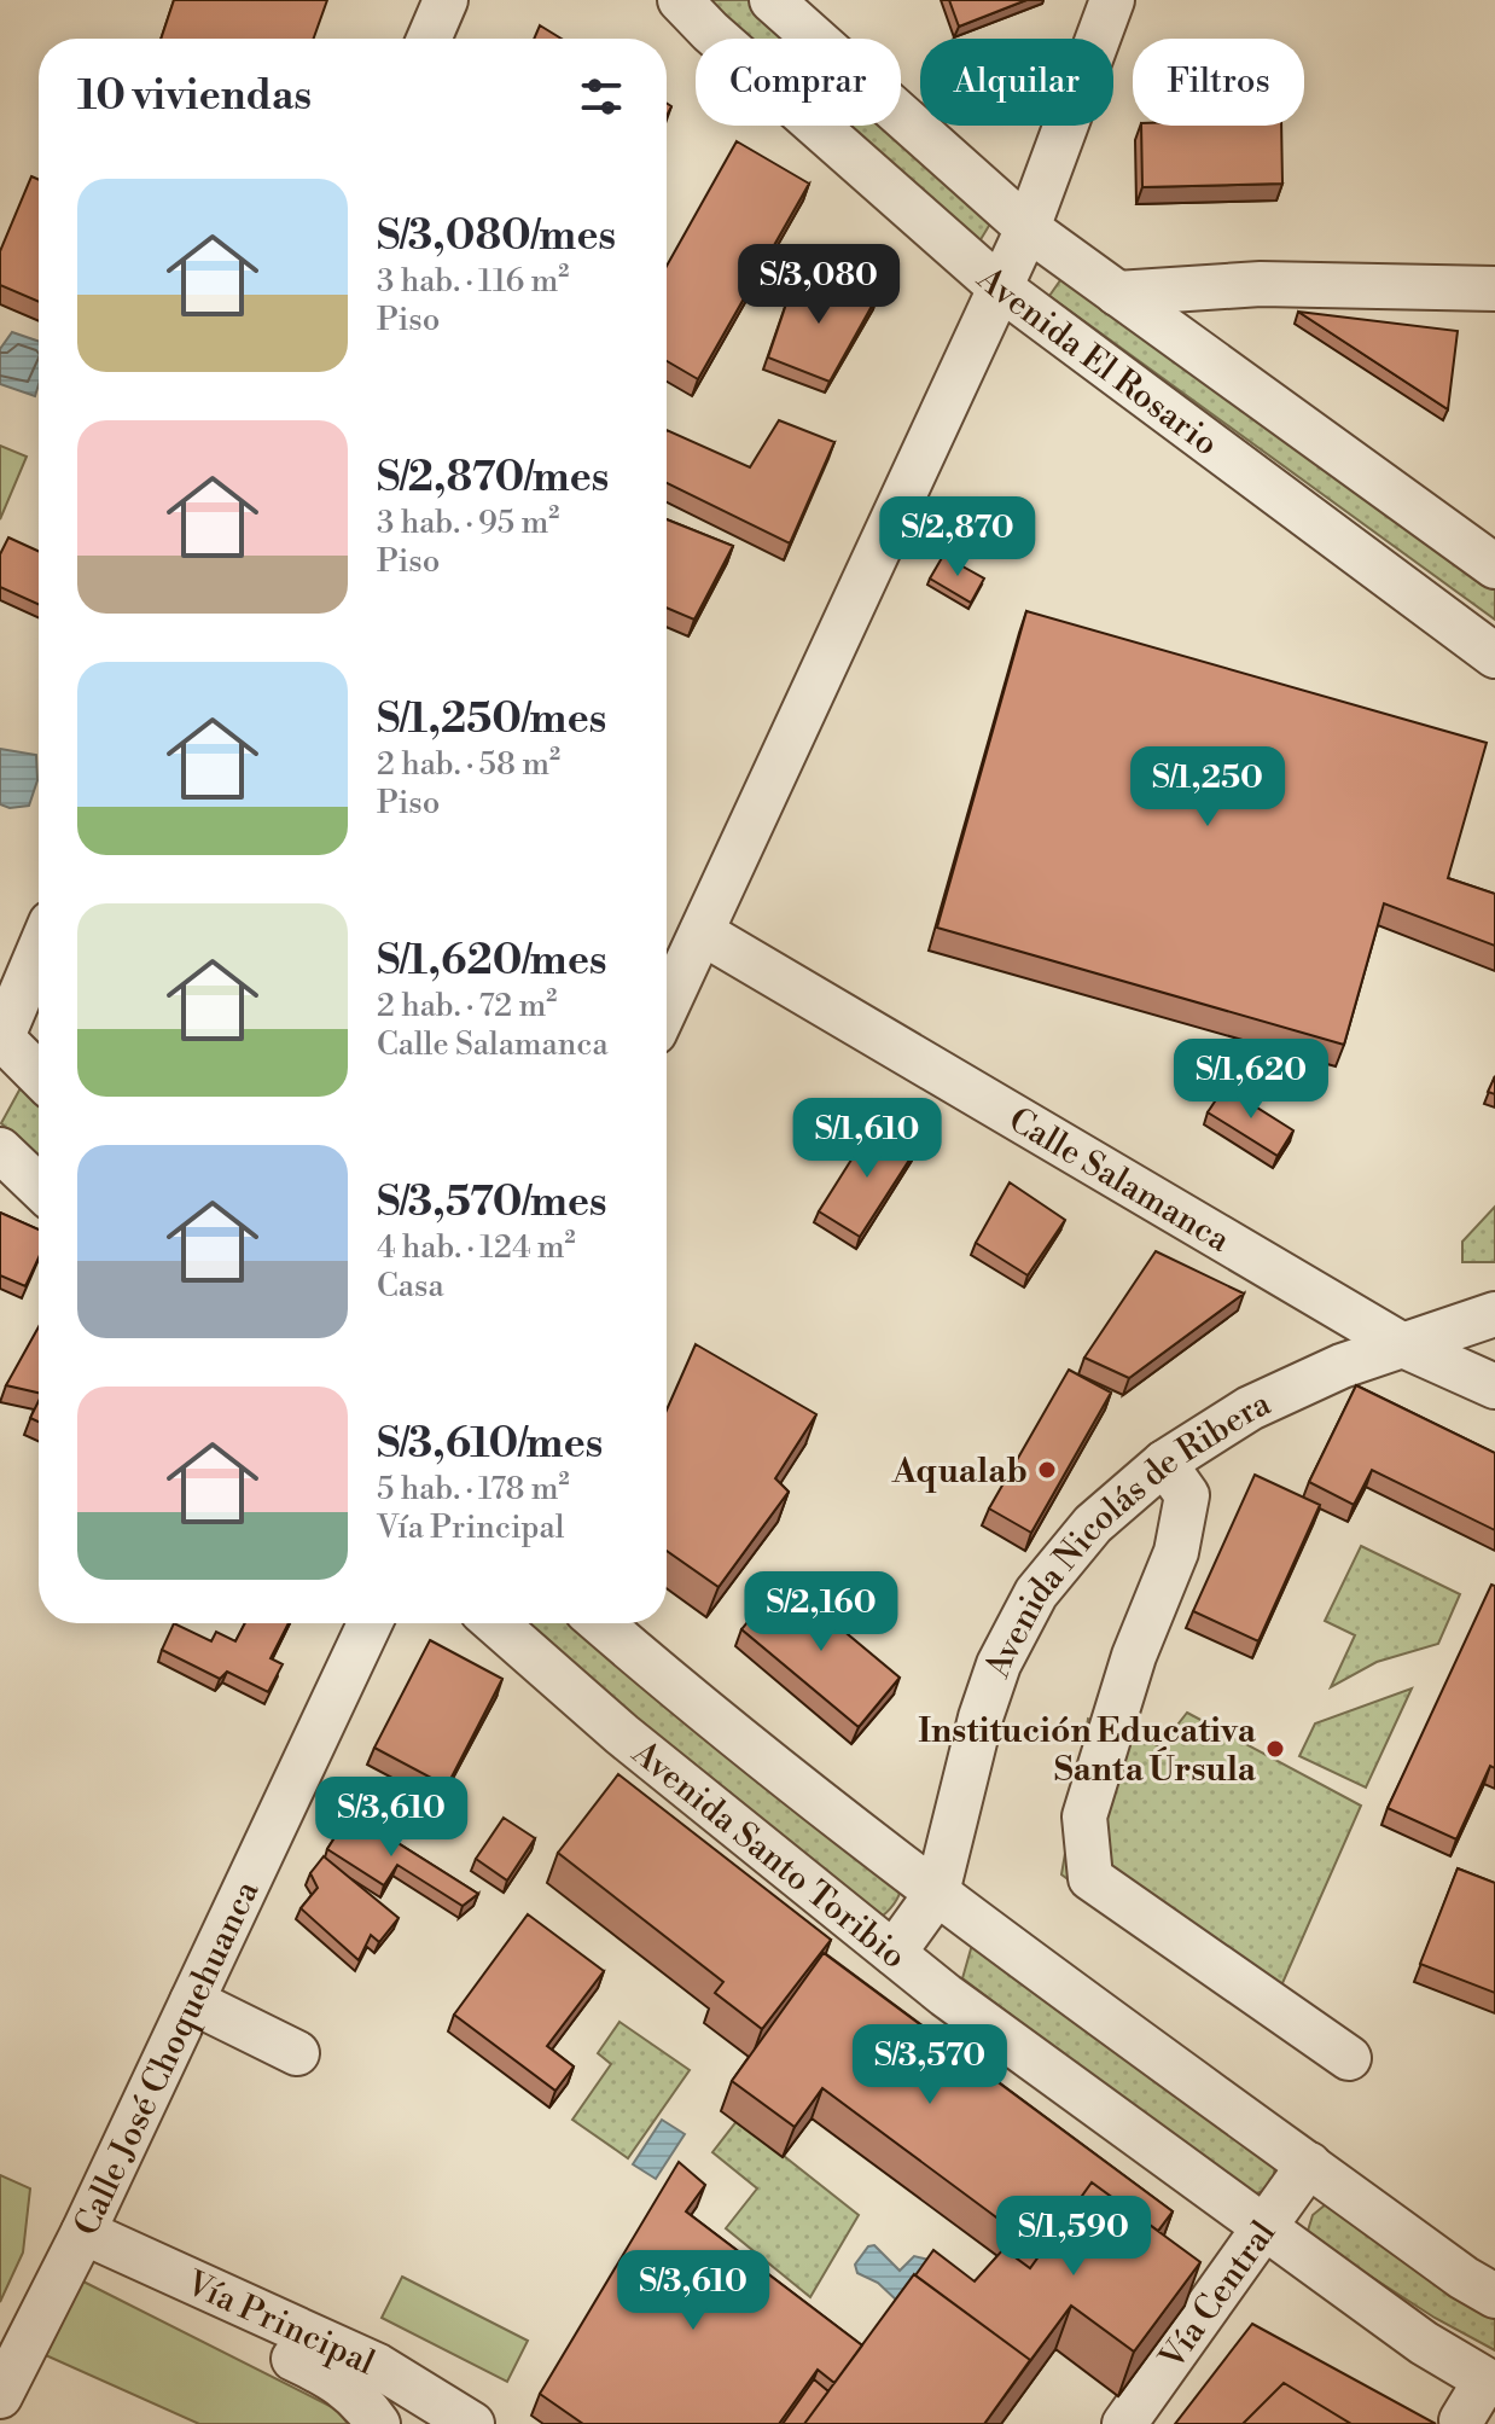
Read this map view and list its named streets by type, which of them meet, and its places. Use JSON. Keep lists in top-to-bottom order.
{
  "streets": {
    "street": [
      "Avenida El Rosario",
      "Calle Salamanca",
      "Avenida Nicolás de Ribera",
      "Avenida Santo Toribio",
      "Calle José Choquehuanca",
      "Vía Central",
      "Vía Principal"
    ]
  },
  "crossings": [
    ["Calle Salamanca", "Avenida Nicolás de Ribera"],
    ["Avenida Nicolás de Ribera", "Avenida Santo Toribio"],
    ["Avenida Santo Toribio", "Vía Central"],
    ["Calle José Choquehuanca", "Vía Principal"]
  ],
  "places": ["Aqualab", "Institución Educativa Santa Úrsula"],
  "page": {
    "chip": ["Comprar", "Alquilar", "Filtros"],
    "heading": "10 viviendas",
    "list": [
      {
        "name": "S/3,080/mes",
        "note": "3 hab. · 116 m² · Piso"
      },
      {
        "name": "S/2,870/mes",
        "note": "3 hab. · 95 m² · Piso"
      },
      {
        "name": "S/1,250/mes",
        "note": "2 hab. · 58 m² · Piso"
      },
      {
        "name": "S/1,620/mes",
        "note": "2 hab. · 72 m² · Calle Salamanca"
      },
      {
        "name": "S/3,570/mes",
        "note": "4 hab. · 124 m² · Casa"
      },
      {
        "name": "S/3,610/mes",
        "note": "5 hab. · 178 m² · Vía Principal"
      }
    ],
    "price": [
      "S/3,080",
      "S/2,870",
      "S/1,250",
      "S/1,620",
      "S/1,610",
      "S/2,160",
      "S/3,610",
      "S/3,570",
      "S/1,590",
      "S/3,610"
    ]
  }
}
